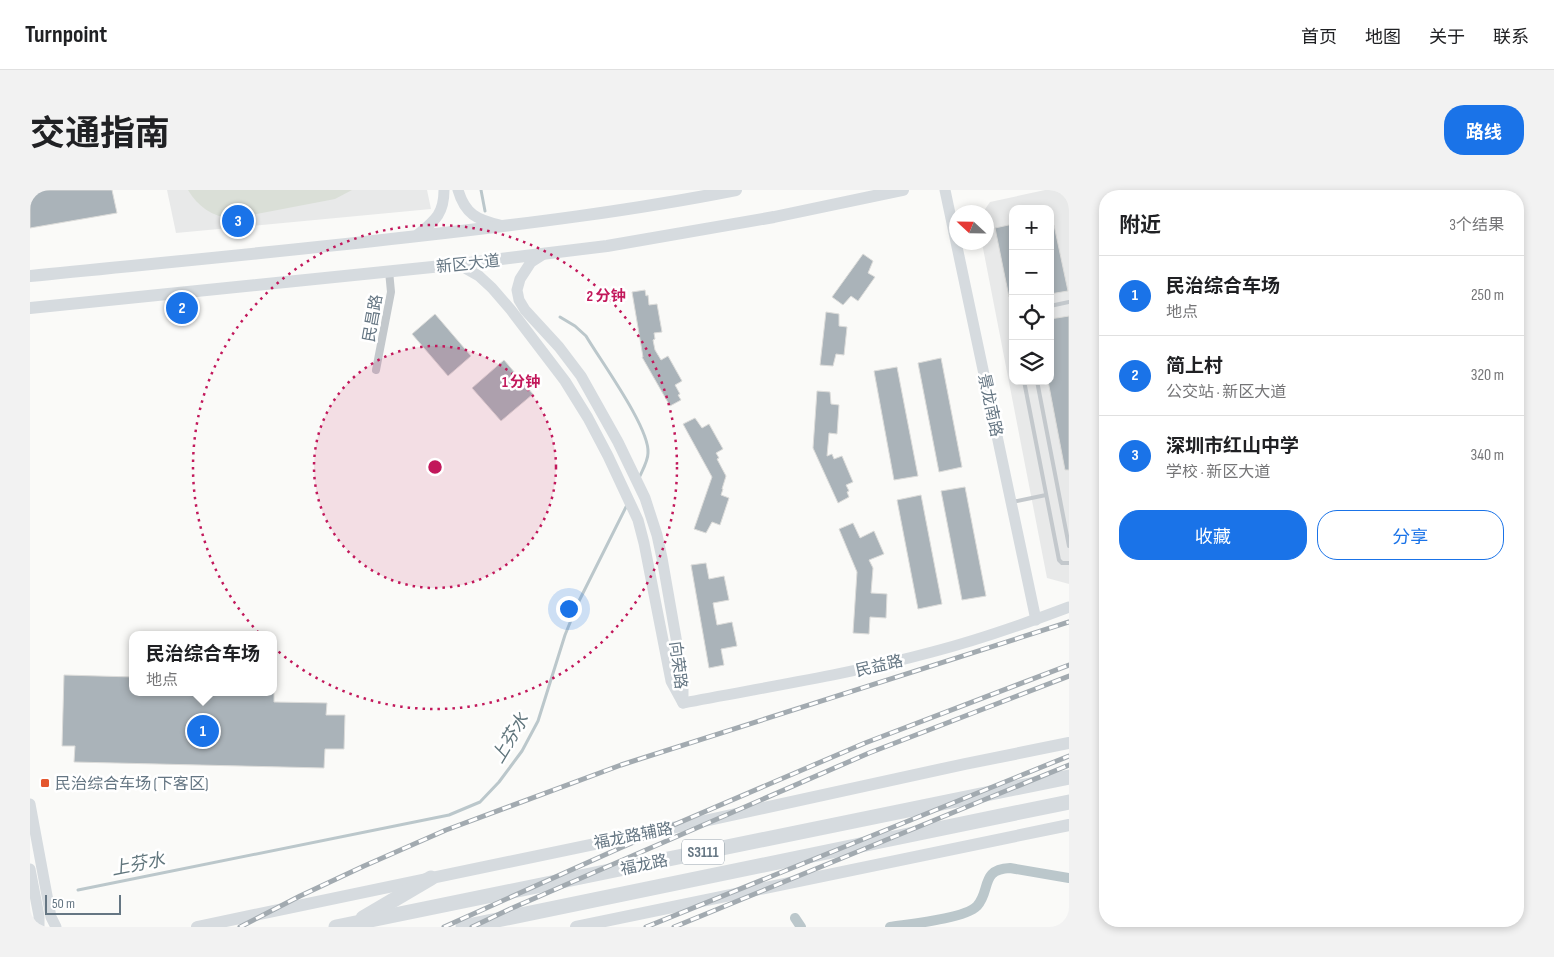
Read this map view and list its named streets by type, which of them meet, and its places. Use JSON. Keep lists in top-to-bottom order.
{
  "streets": {
    "highway": ["S3111", "福龙路"],
    "main road": ["新区大道", "福龙路辅路"],
    "street": [
      "民昌路",
      "景龙南路",
      "向荣路",
      "民益路"
    ]
  },
  "crossings": [
    ["新区大道", "民昌路"],
    ["新区大道", "向荣路"],
    ["景龙南路", "民益路"],
    ["向荣路", "民益路"]
  ],
  "water": ["上芬水"],
  "places": {
    "transit": ["民治综合车场 (下客区)"]
  },
  "scale_bar": "50 m",
  "north": "left",
  "page": {
    "header": "Turnpoint",
    "nav": [
      "首页",
      "地图",
      "关于",
      "联系"
    ],
    "title": "交通指南",
    "buttons": [
      "路线",
      ["收藏", "分享"]
    ],
    "heading": ["附近", "3个结果"],
    "pins": ["3", "2", "1"],
    "map_buttons": ["+", "−"],
    "list": [
      {
        "mark": "1",
        "name": "民治综合车场",
        "note": "地点",
        "value": "250 m"
      },
      {
        "mark": "2",
        "name": "简上村",
        "note": "公交站 · 新区大道",
        "value": "320 m"
      },
      {
        "mark": "3",
        "name": "深圳市红山中学",
        "note": "学校 · 新区大道",
        "value": "340 m"
      }
    ],
    "popup": ["民治综合车场", "地点"],
    "scale": "50 m"
  },
  "rings": ["2 分钟", "1 分钟"]
}
